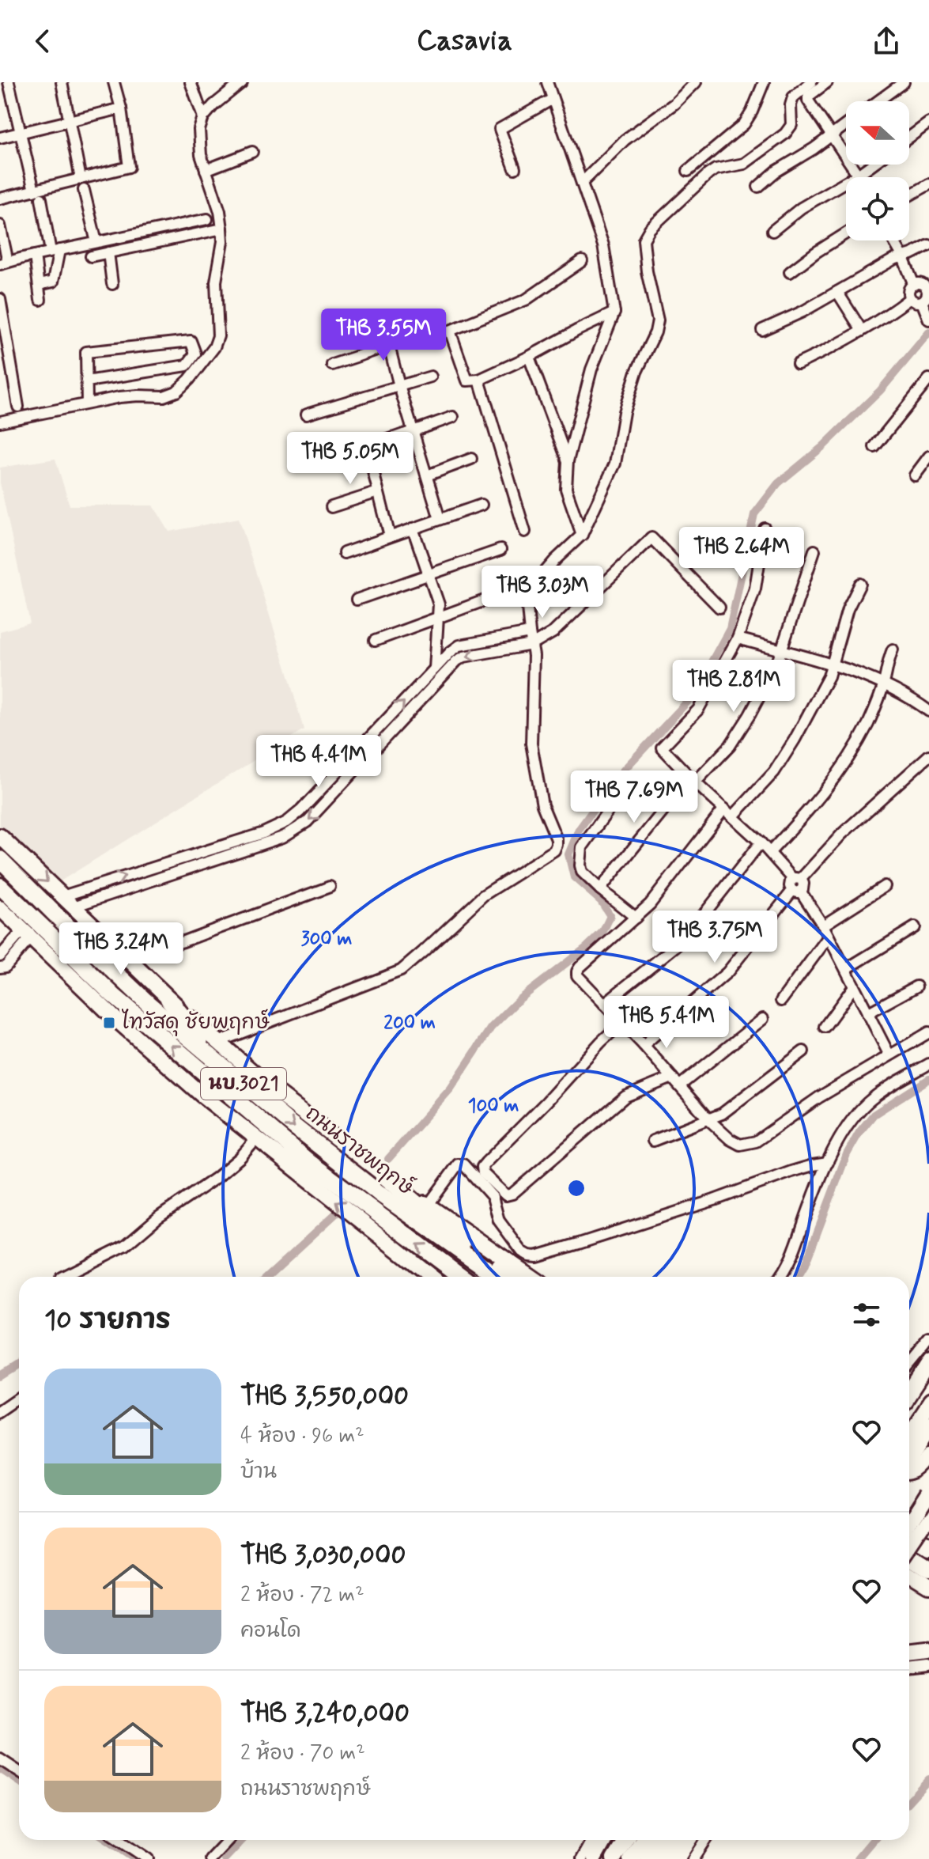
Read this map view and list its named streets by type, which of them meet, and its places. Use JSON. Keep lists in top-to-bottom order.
{
  "streets": {
    "main road": ["นบ.3021", "ถนนราชพฤกษ์"]
  },
  "crossings": [
    ["นบ.3021", "ถนนราชพฤกษ์"]
  ],
  "places": {
    "transit": ["ไทวัสดุ ชัยพฤกษ์"]
  },
  "north": "left",
  "page": {
    "header": "Casavia",
    "price": [
      "THB 3.55M",
      "THB 5.05M",
      "THB 2.64M",
      "THB 3.03M",
      "THB 2.81M",
      "THB 4.41M",
      "THB 7.69M",
      "THB 3.75M",
      "THB 3.24M",
      "THB 5.41M"
    ],
    "heading": "10 รายการ",
    "list": [
      {
        "name": "THB 3,550,000",
        "note": "4 ห้อง · 96 m² · บ้าน"
      },
      {
        "name": "THB 3,030,000",
        "note": "2 ห้อง · 72 m² · คอนโด"
      },
      {
        "name": "THB 3,240,000",
        "note": "2 ห้อง · 70 m² · ถนนราชพฤกษ์"
      }
    ]
  },
  "rings": ["300 m", "200 m", "100 m"]
}
